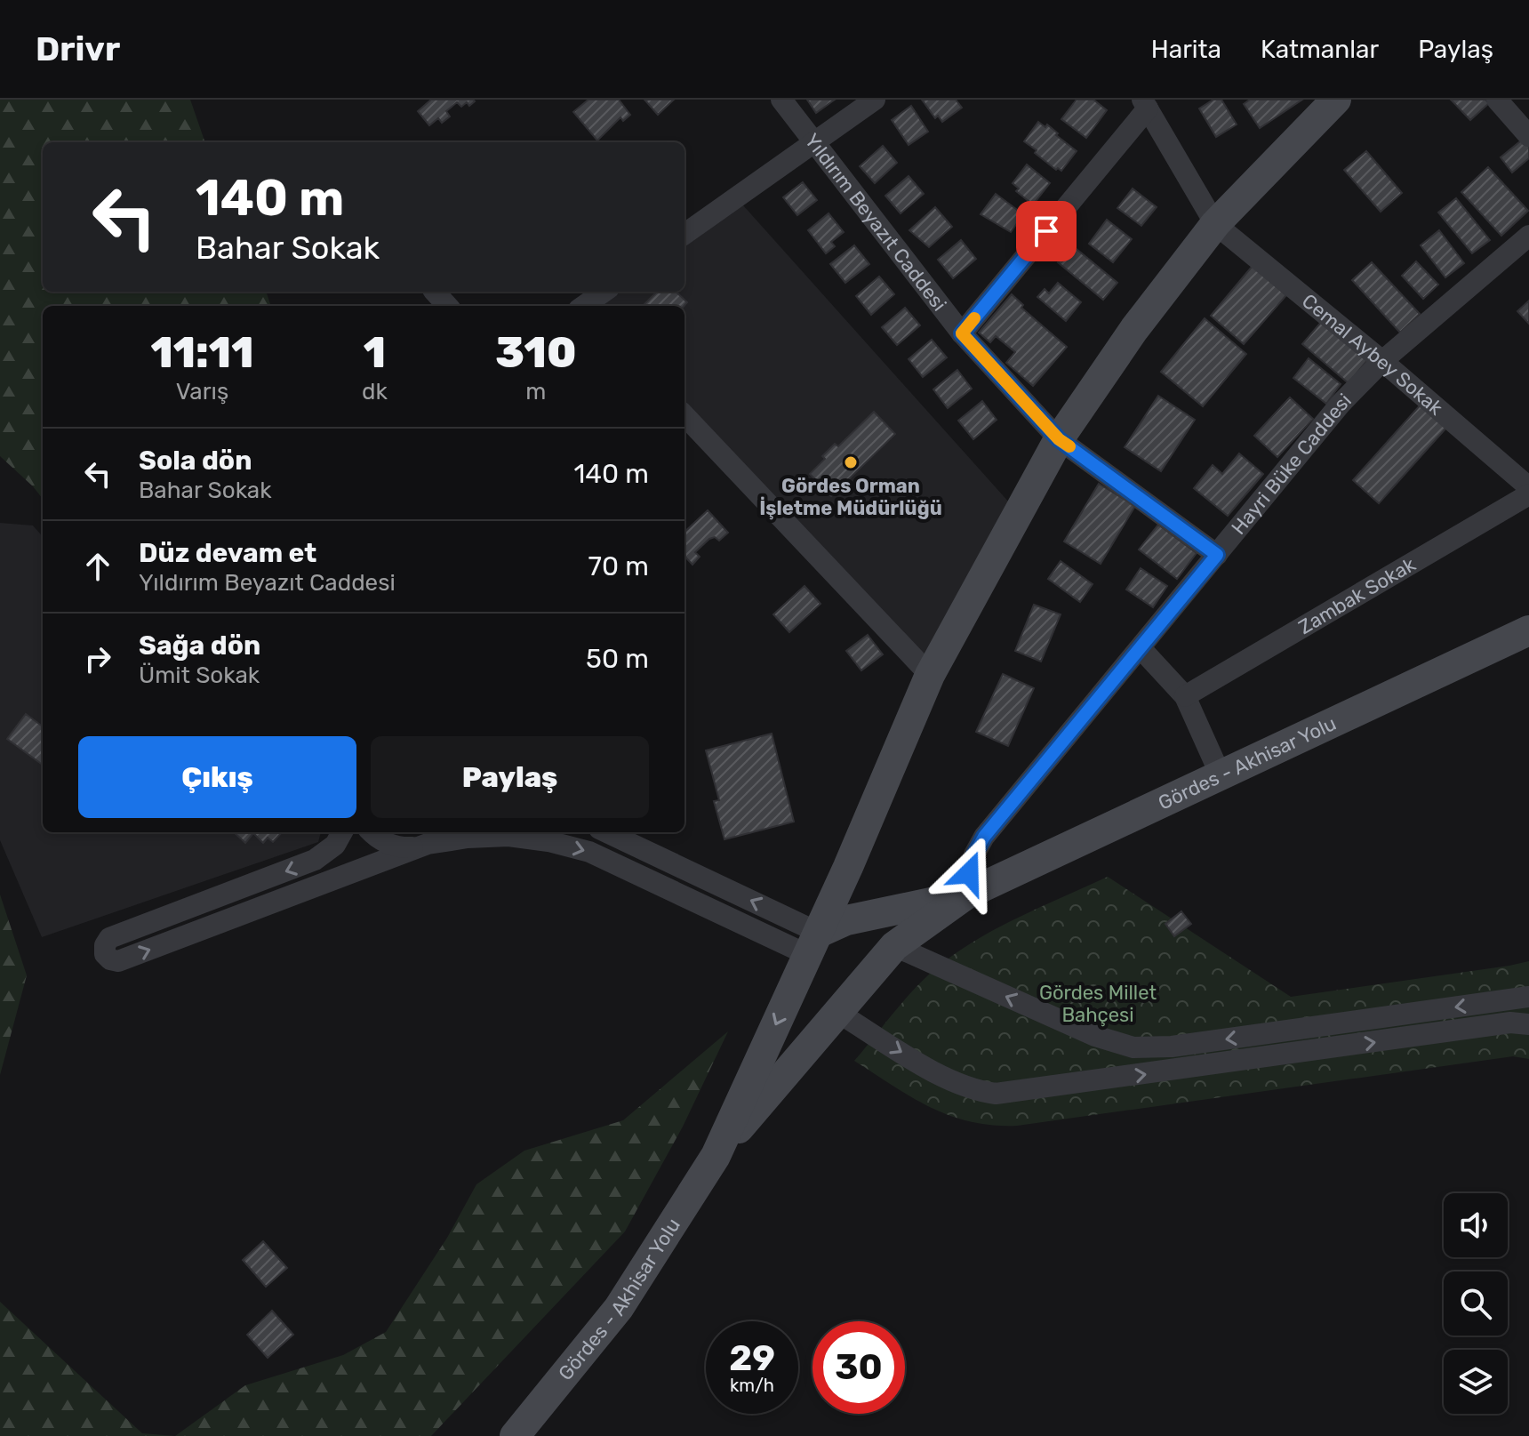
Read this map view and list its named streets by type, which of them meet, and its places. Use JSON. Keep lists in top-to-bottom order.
{
  "streets": {
    "main road": ["Gördes - Akhisar Yolu"],
    "street": [
      "Yıldırım Beyazıt Caddesi",
      "Cemal Aybey Sokak",
      "Hayri Büke Caddesi",
      "Zambak Sokak"
    ]
  },
  "crossings": [
    ["Yıldırım Beyazıt Caddesi", "Hayri Büke Caddesi"],
    ["Yıldırım Beyazıt Caddesi", "Gördes - Akhisar Yolu"],
    ["Cemal Aybey Sokak", "Hayri Büke Caddesi"],
    ["Cemal Aybey Sokak", "Gördes - Akhisar Yolu"],
    ["Hayri Büke Caddesi", "Gördes - Akhisar Yolu"]
  ],
  "parks": ["Gördes Millet Bahçesi"],
  "places": ["Gördes Orman İşletme Müdürlüğü"],
  "page": {
    "header": "Drivr",
    "nav": ["Harita", "Katmanlar", "Paylaş"],
    "turn": ["140 m", "Bahar Sokak"],
    "eta": [
      "11:11",
      "Varış",
      "1",
      "dk",
      "310",
      "m"
    ],
    "list": [
      {
        "name": "Sola dön",
        "note": "Bahar Sokak",
        "value": "140 m"
      },
      {
        "name": "Düz devam et",
        "note": "Yıldırım Beyazıt Caddesi",
        "value": "70 m"
      },
      {
        "name": "Sağa dön",
        "note": "Ümit Sokak",
        "value": "50 m"
      }
    ],
    "buttons": ["Çıkış", "Paylaş"],
    "speed": "29 km/h",
    "limit": "30"
  }
}
